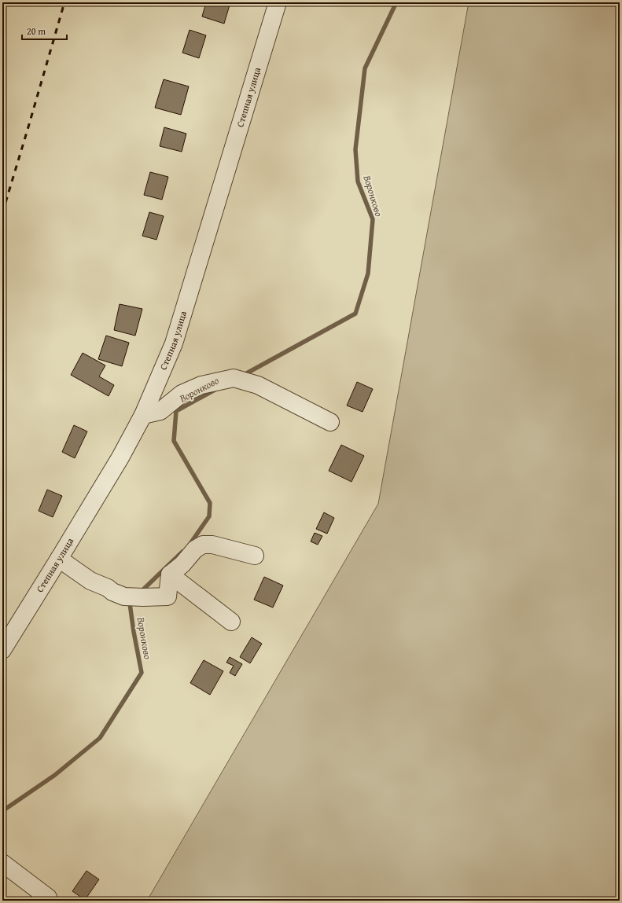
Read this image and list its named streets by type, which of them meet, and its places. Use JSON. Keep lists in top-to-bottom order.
{
  "streets": {
    "street": ["Степная улица"]
  },
  "water": ["Воронково"],
  "scale_bar": "20 m"
}
